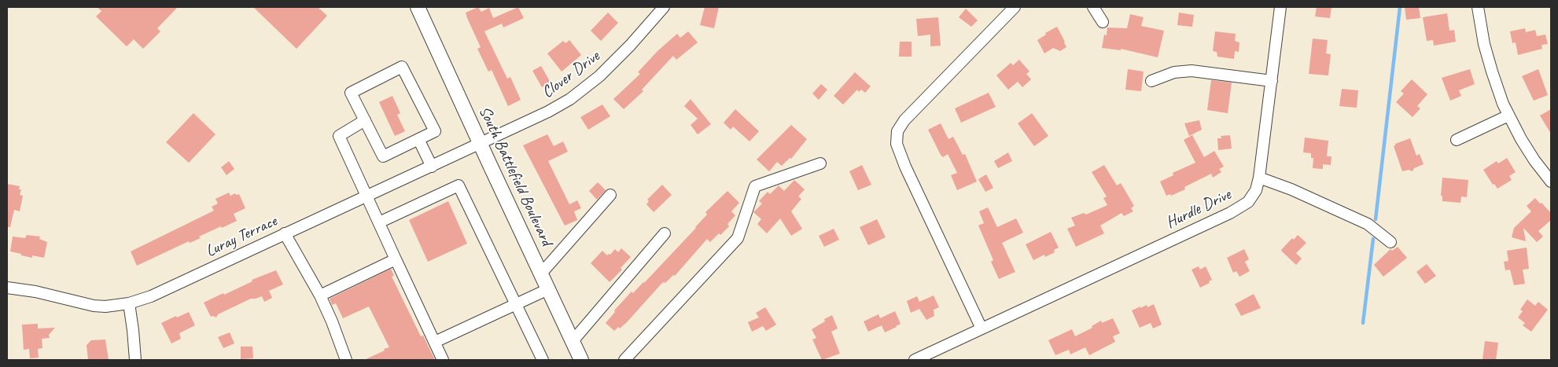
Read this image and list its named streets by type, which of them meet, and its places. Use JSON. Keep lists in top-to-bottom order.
{
  "streets": {
    "main road": ["South Battlefield Boulevard"],
    "street": ["Clover Drive", "Hurdle Drive", "Luray Terrace"]
  },
  "crossings": [
    ["Clover Drive", "South Battlefield Boulevard"],
    ["Clover Drive", "Luray Terrace"],
    ["South Battlefield Boulevard", "Luray Terrace"]
  ]
}
